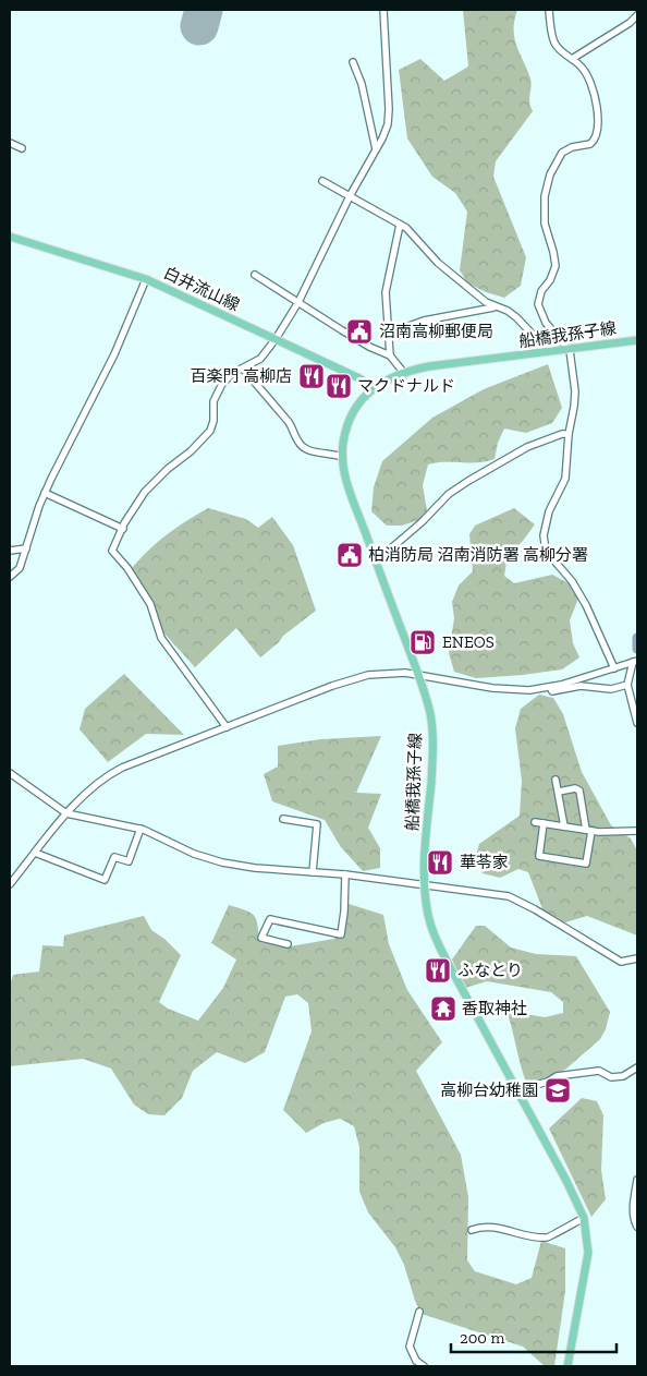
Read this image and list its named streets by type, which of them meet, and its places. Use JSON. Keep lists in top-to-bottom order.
{
  "streets": {
    "main road": ["白井流山線", "船橋我孫子線"]
  },
  "crossings": [
    ["白井流山線", "船橋我孫子線"]
  ],
  "places": {
    "public building": ["沼南高柳郵便局", "柏消防局 沼南消防署 高柳分署"],
    "restaurant": [
      "百楽門 高柳店",
      "マクドナルド",
      "華苓家",
      "ふなとり"
    ],
    "fuel station": ["ENEOS"],
    "temple": ["香取神社"],
    "school or university": ["高柳台幼稚園"]
  },
  "scale_bar": "200 m"
}
